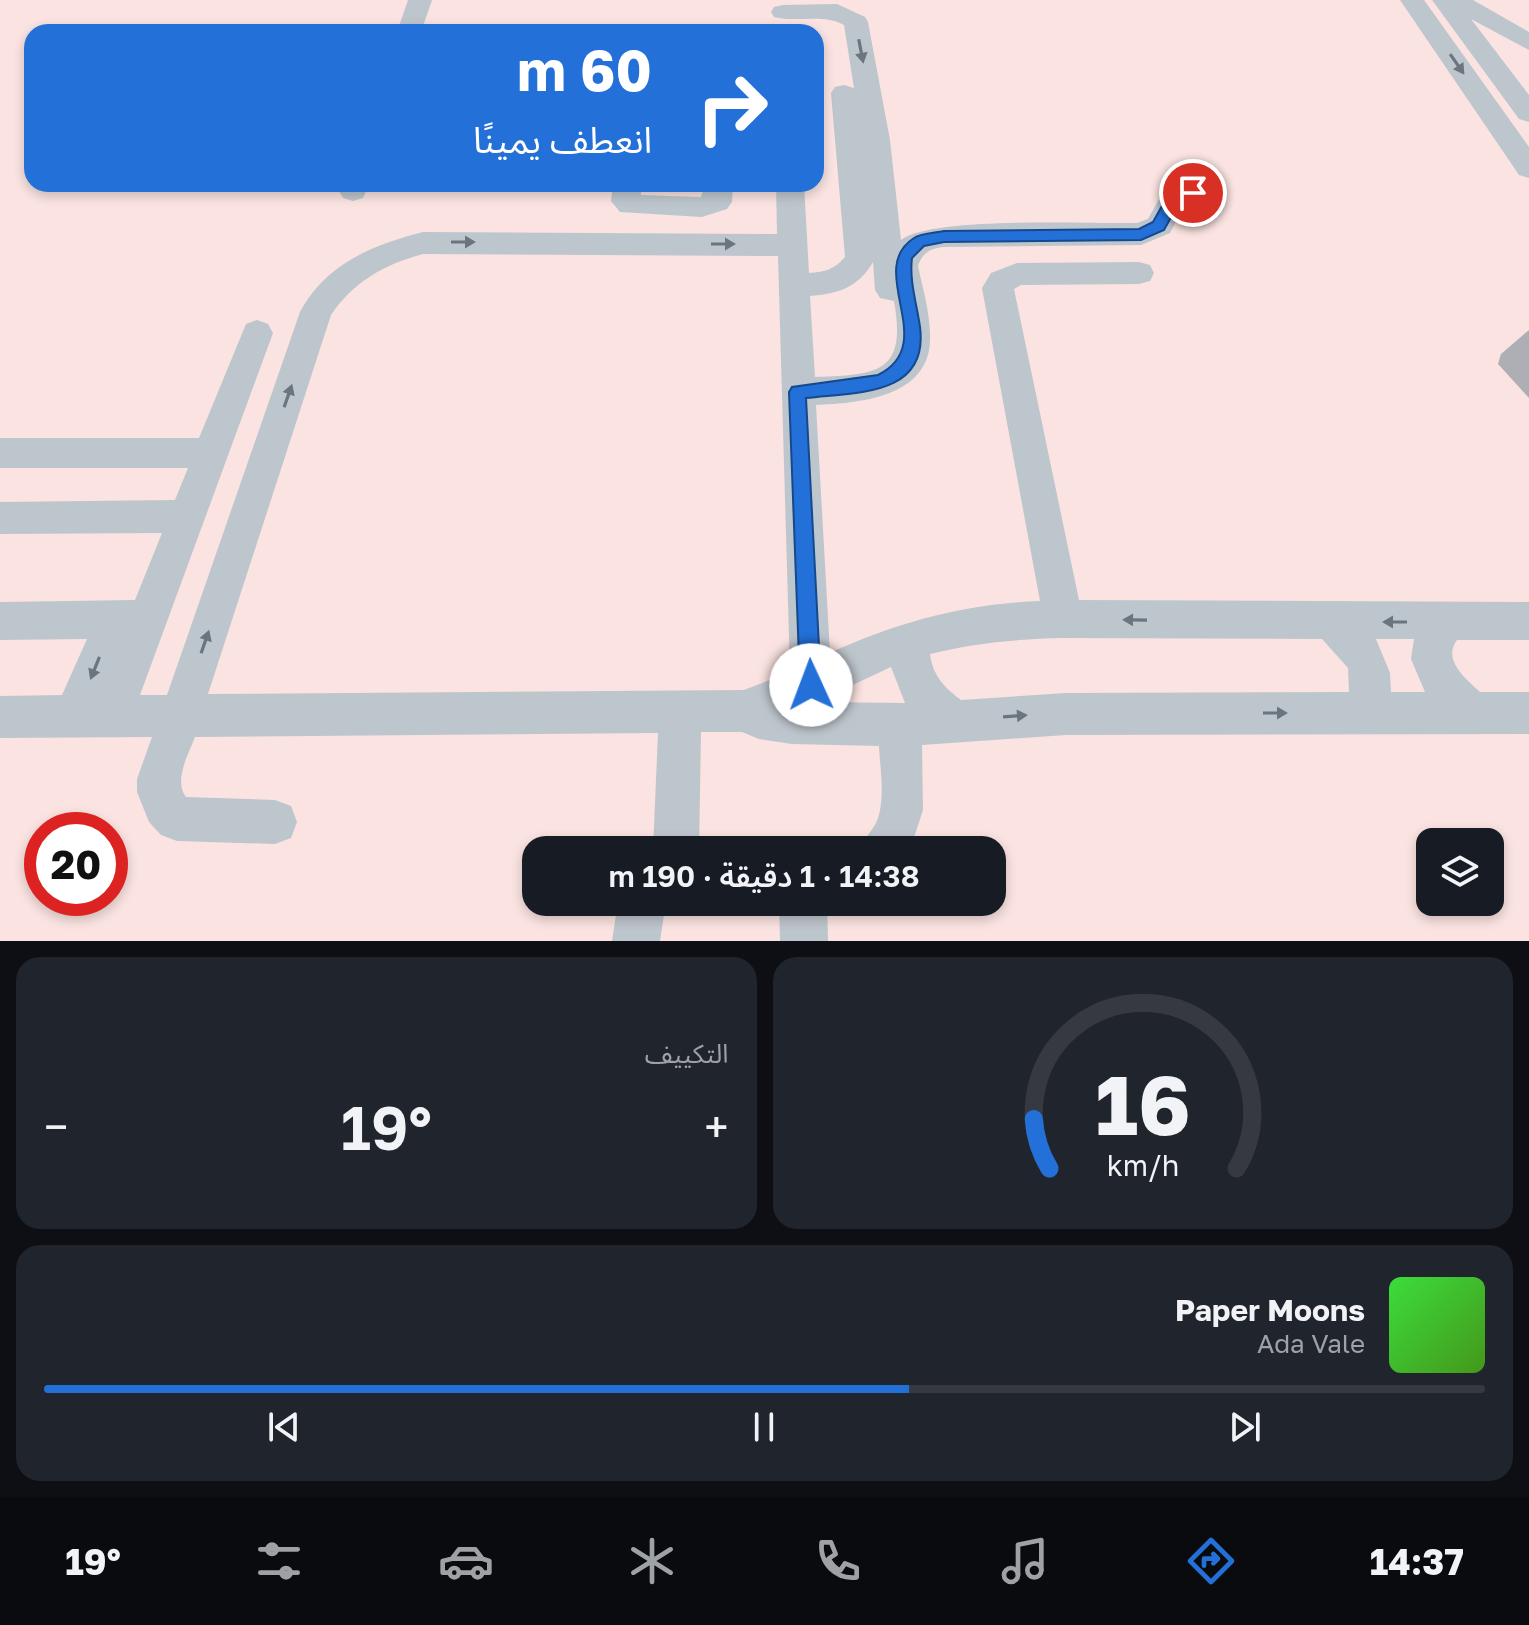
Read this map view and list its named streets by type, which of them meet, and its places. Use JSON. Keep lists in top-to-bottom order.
{
  "page": {
    "turn": ["60 m", "انعطف يمينًا"],
    "limit": "20",
    "trip": "14:38 · 1 دقيقة · 190 m",
    "tile": "التكييف",
    "heat": ["−", "19°", "+"],
    "song": ["Paper Moons", "Ada Vale"],
    "tabs": ["14:37", "19°"],
    "gauge": ["16", "km/h"]
  }
}
